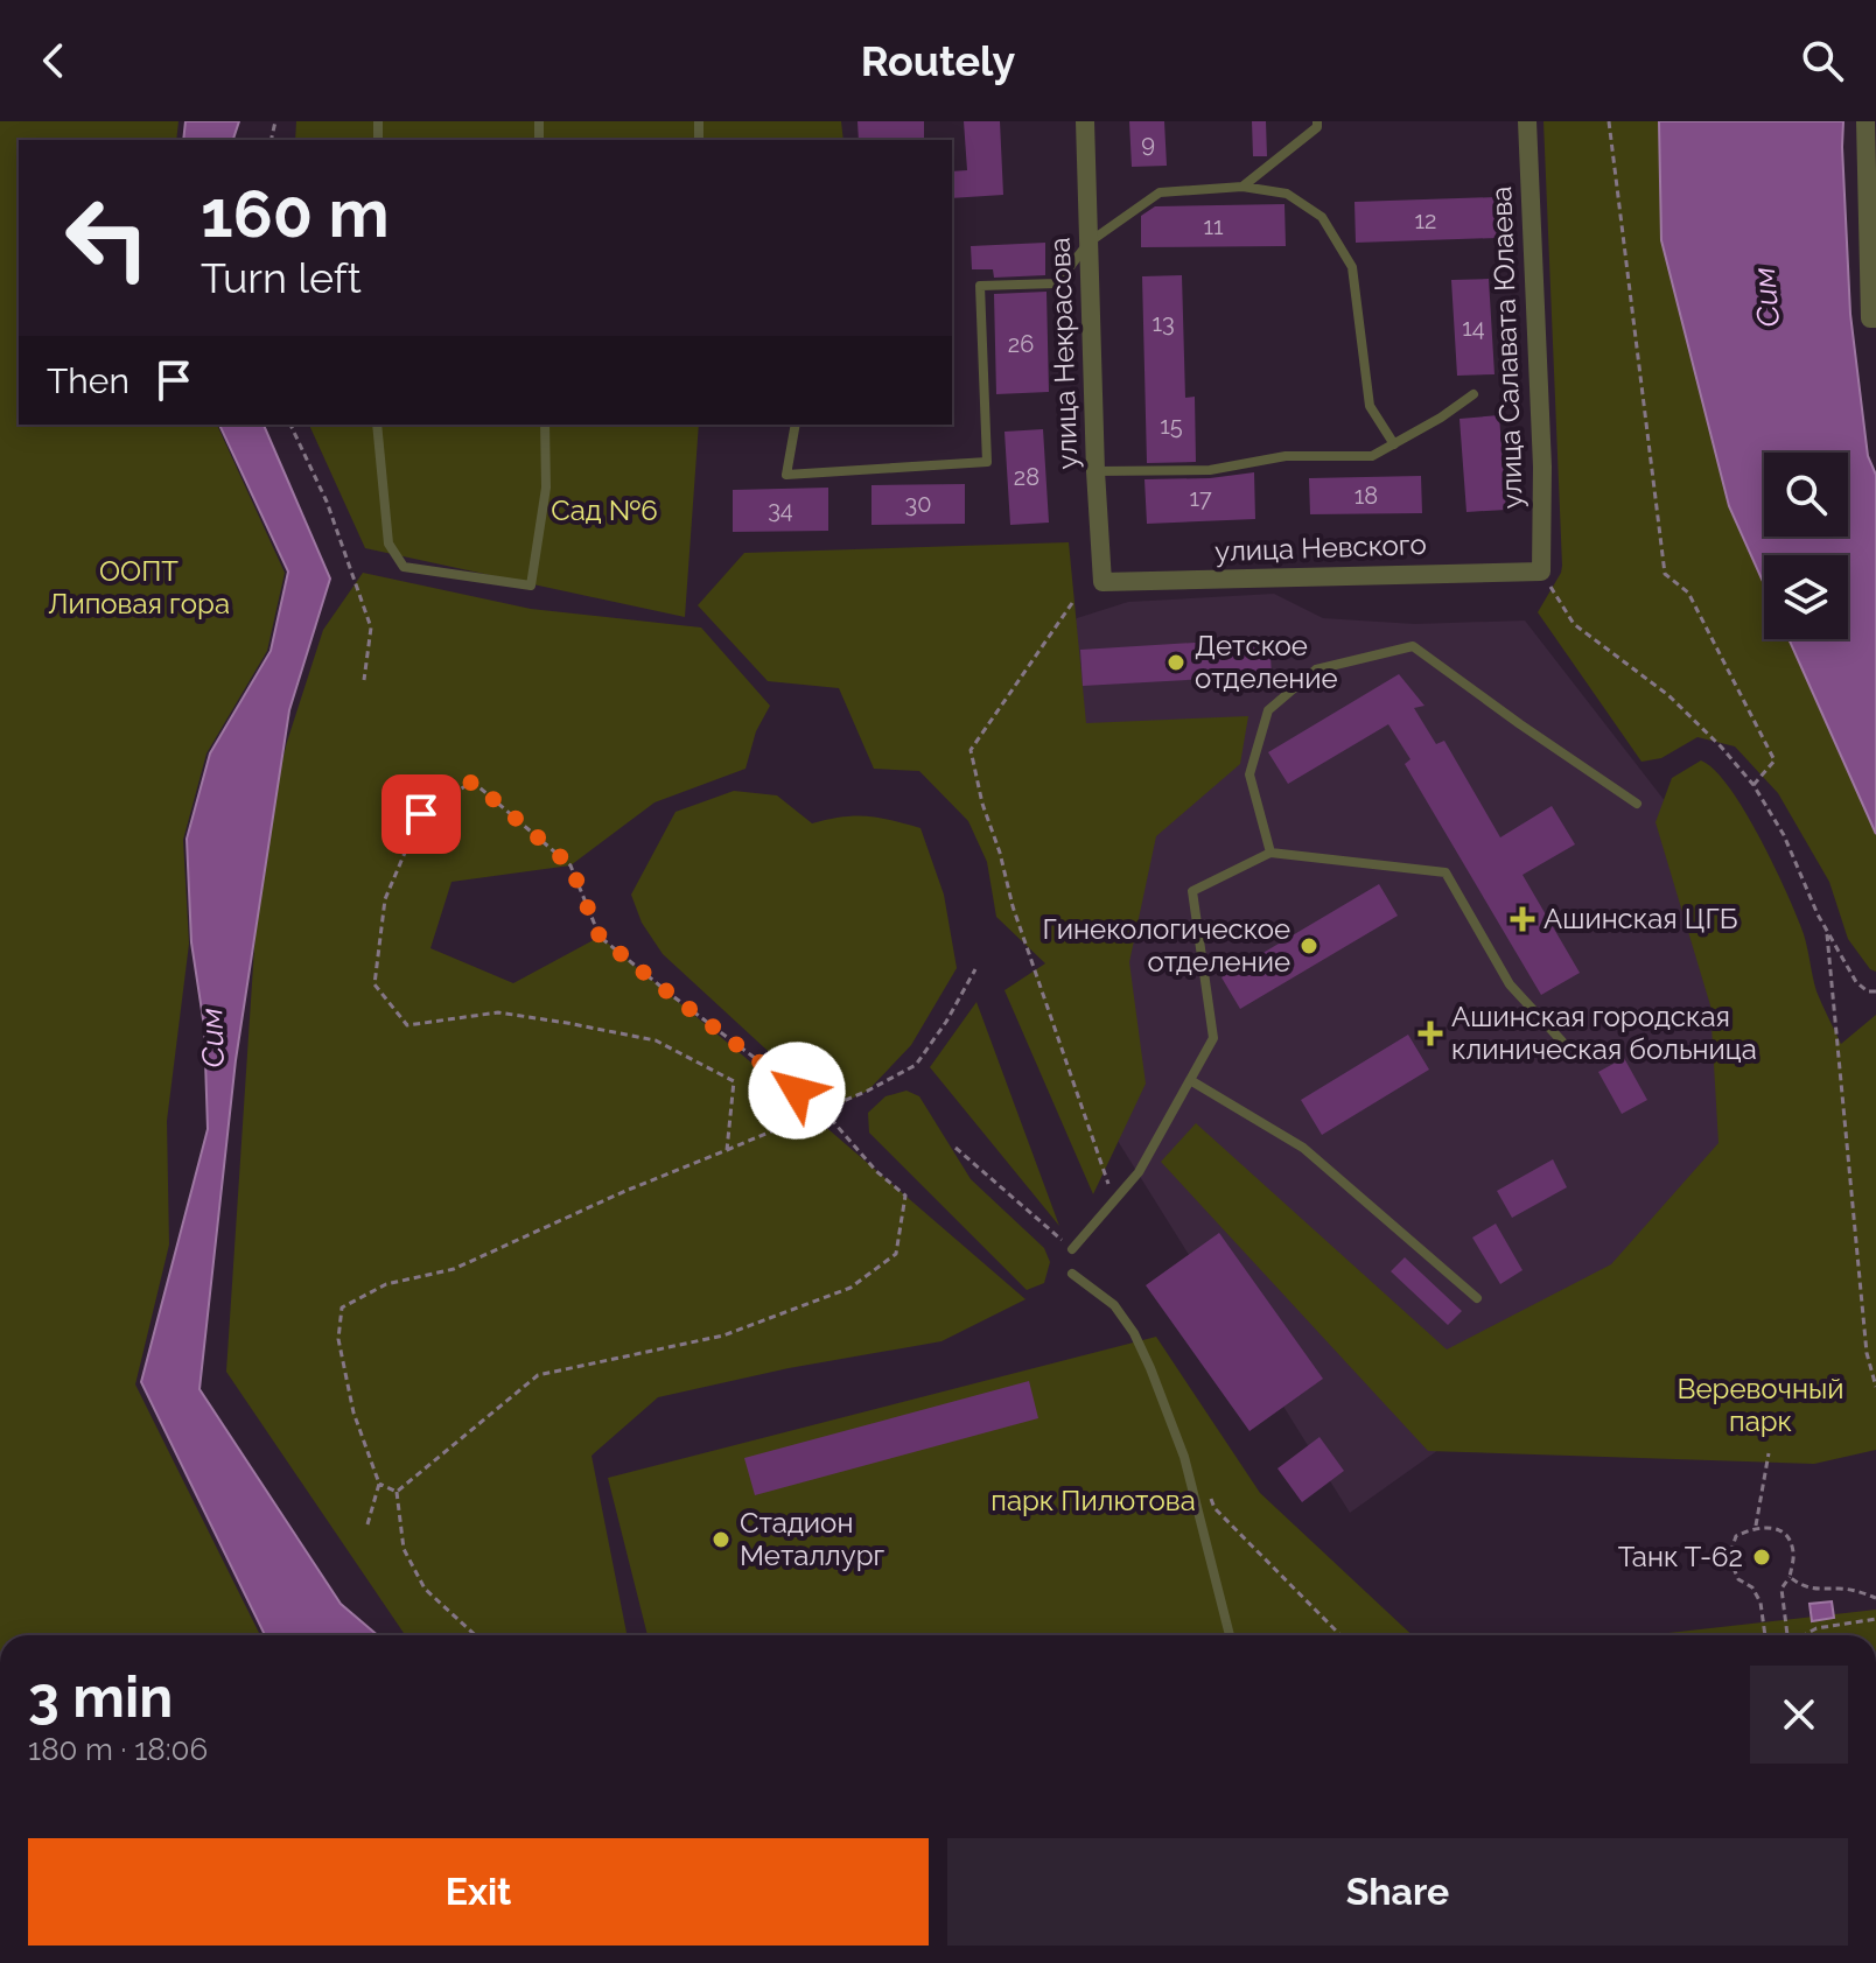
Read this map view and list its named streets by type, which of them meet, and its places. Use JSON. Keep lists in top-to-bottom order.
{
  "streets": {
    "street": ["улица Салавата Юлаева", "улица Некрасова", "улица Невского"]
  },
  "crossings": [
    ["улица Салавата Юлаева", "улица Невского"],
    ["улица Некрасова", "улица Невского"]
  ],
  "water": ["Сим"],
  "parks": [
    "Сад №6",
    "ООПТ Липовая гора",
    "Веревочный парк",
    "парк Пилютова"
  ],
  "places": {
    "other": [
      "Детское отделение",
      "Гинекологическое отделение",
      "Стадион Металлург",
      "Танк Т-62"
    ],
    "health": ["Ашинская ЦГБ", "Ашинская городская клиническая больница"]
  },
  "house_numbers": [
    "9",
    "12",
    "11",
    "13",
    "14",
    "26",
    "15",
    "28",
    "18",
    "17",
    "30",
    "34"
  ],
  "page": {
    "header": "Routely",
    "turn": ["160 m", "Turn left"],
    "then": "Then",
    "heading": ["3 min", "180 m · 18:06"],
    "buttons": ["Exit", "Share"]
  }
}
